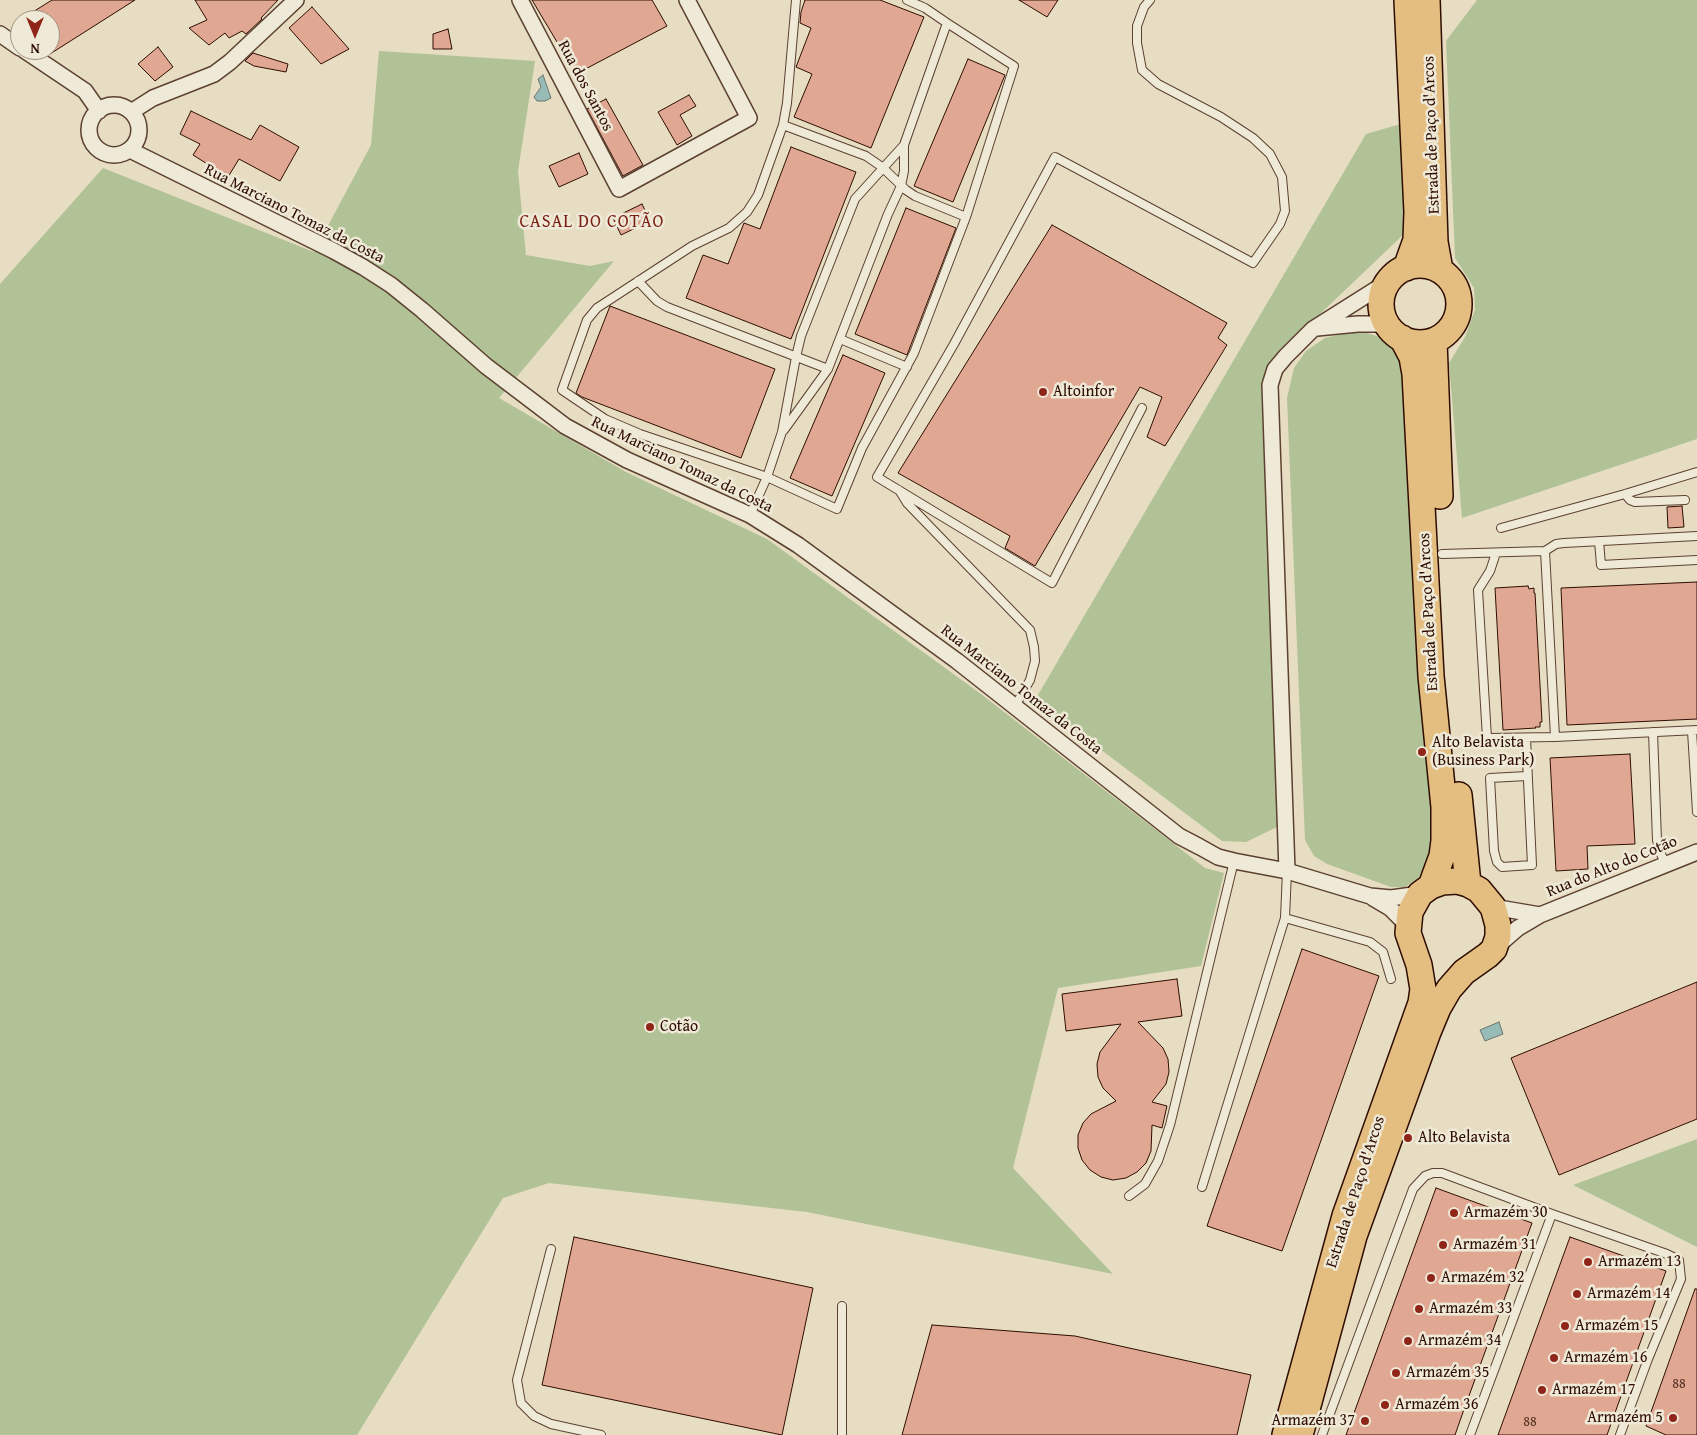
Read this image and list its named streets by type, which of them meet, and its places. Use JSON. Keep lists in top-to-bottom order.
{
  "streets": {
    "main road": ["Estrada de Paço d'Arcos"],
    "street": ["Rua dos Santos", "Rua Marciano Tomaz da Costa", "Rua do Alto do Cotão"]
  },
  "crossings": [
    ["Estrada de Paço d'Arcos", "Rua Marciano Tomaz da Costa"],
    ["Estrada de Paço d'Arcos", "Rua do Alto do Cotão"],
    ["Rua Marciano Tomaz da Costa", "Rua do Alto do Cotão"]
  ],
  "districts": ["CASAL DO COTÃO"],
  "places": [
    "Altoinfor",
    "Alto Belavista (Business Park)",
    "Cotão",
    "Alto Belavista",
    "Armazém 30",
    "Armazém 31",
    "Armazém 13",
    "Armazém 32",
    "Armazém 14",
    "Armazém 33",
    "Armazém 15",
    "Armazém 34",
    "Armazém 16",
    "Armazém 35",
    "Armazém 17",
    "Armazém 36",
    "Armazém 5",
    "Armazém 37"
  ],
  "house_numbers": ["88", "88"],
  "north": "bottom"
}
